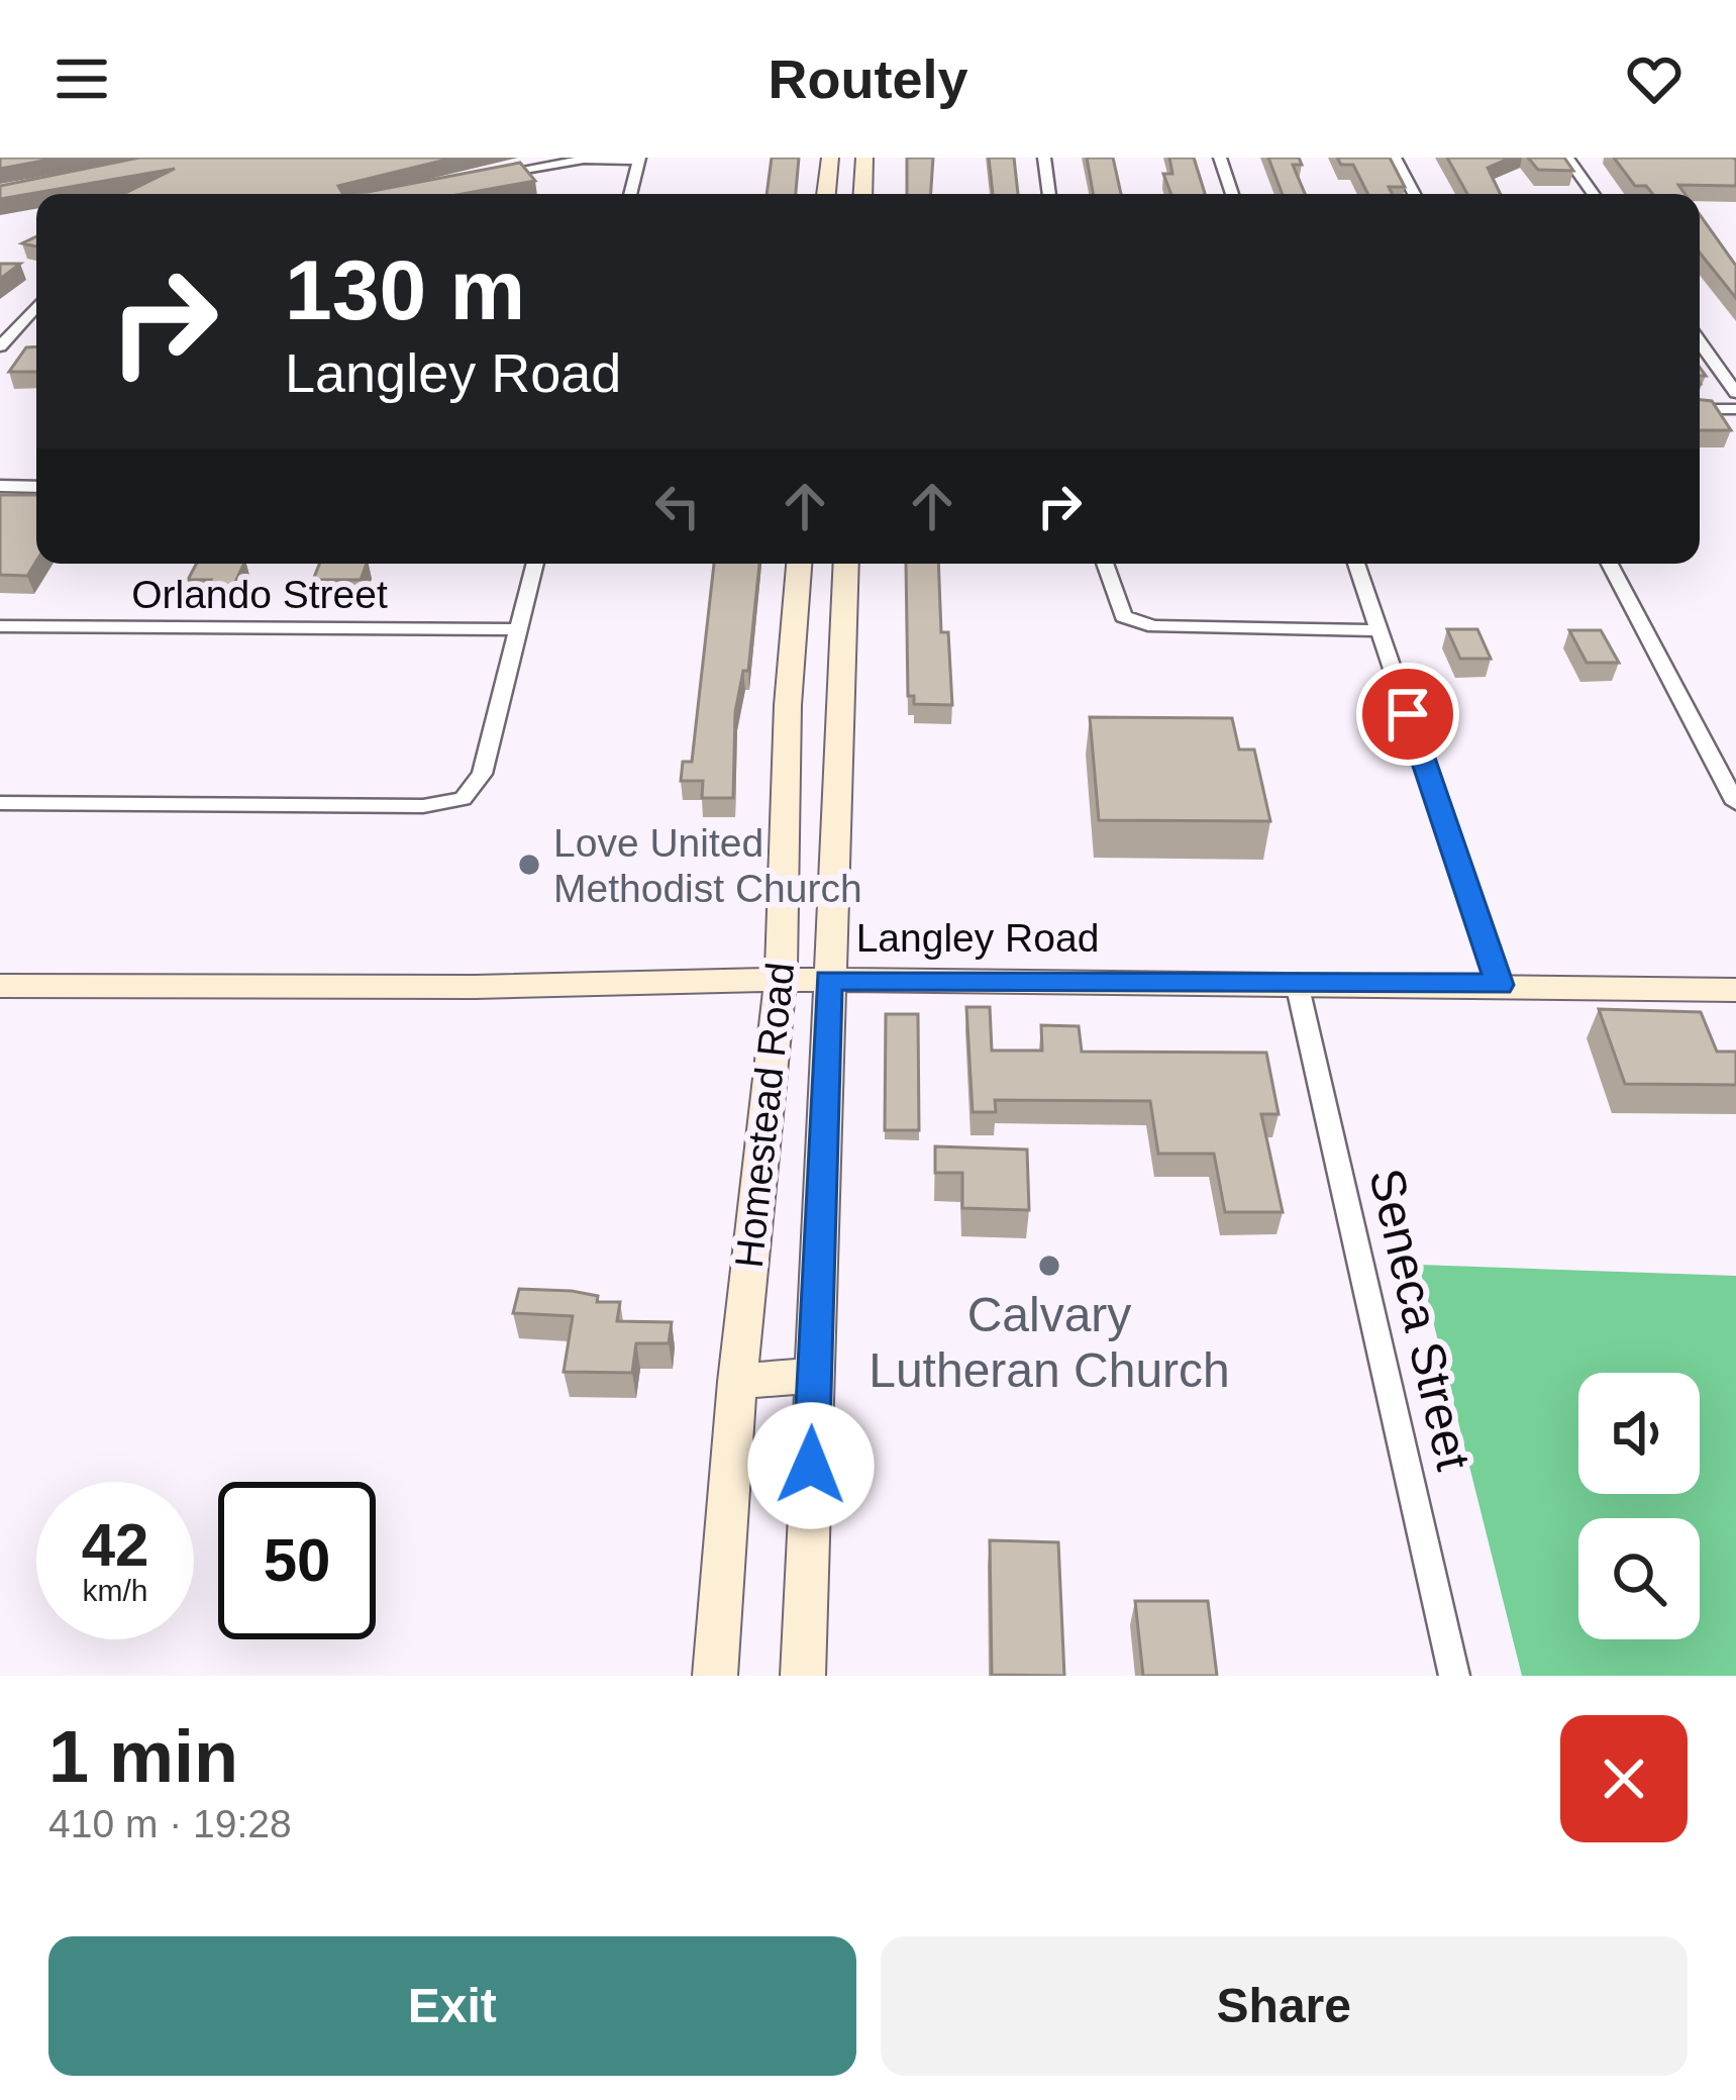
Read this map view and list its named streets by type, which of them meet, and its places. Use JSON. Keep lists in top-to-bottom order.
{
  "streets": {
    "main road": ["Langley Road", "Homestead Road"],
    "street": ["Orlando Street", "Seneca Street"]
  },
  "crossings": [
    ["Langley Road", "Homestead Road"],
    ["Langley Road", "Seneca Street"]
  ],
  "places": ["Love United Methodist Church", "Calvary Lutheran Church"],
  "page": {
    "header": "Routely",
    "turn": ["130 m", "Langley Road"],
    "speed": "42 km/h",
    "limit": "50",
    "heading": ["1 min", "410 m · 19:28"],
    "buttons": ["Exit", "Share"]
  }
}
